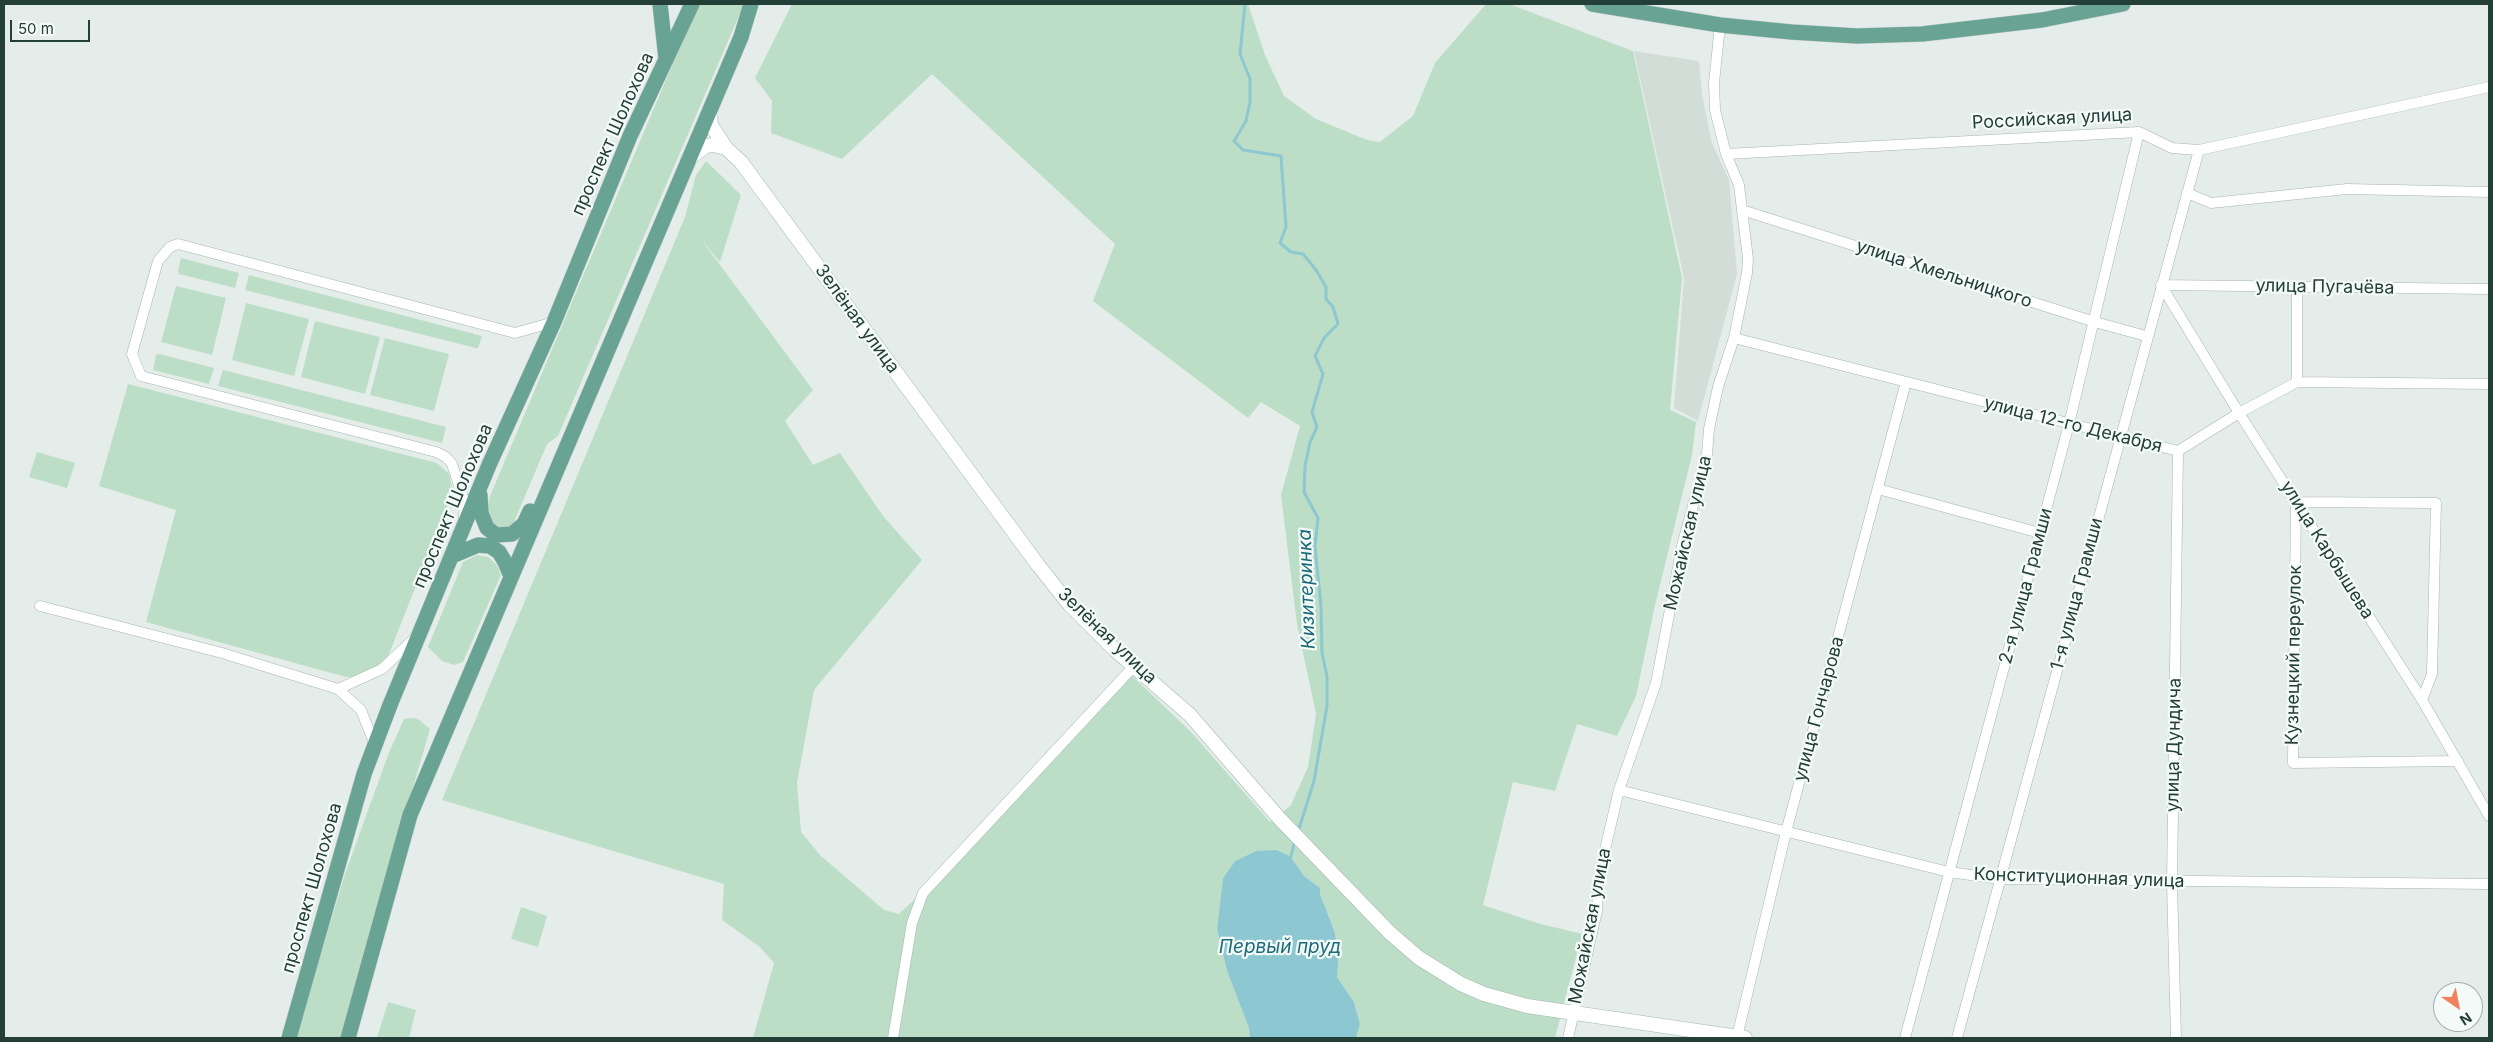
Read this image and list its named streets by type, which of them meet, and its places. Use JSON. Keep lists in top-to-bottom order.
{
  "streets": {
    "main road": ["проспект Шолохова"],
    "street": [
      "Российская улица",
      "улица Хмельницкого",
      "улица Пугачёва",
      "Зелёная улица",
      "улица 12-го Декабря",
      "Можайская улица",
      "улица Карбышева",
      "2-я улица Грамши",
      "1-я улица Грамши",
      "Кузнецкий переулок",
      "улица Гончарова",
      "улица Дундича",
      "Конституционная улица"
    ]
  },
  "crossings": [
    ["Российская улица", "Можайская улица"],
    ["Российская улица", "2-я улица Грамши"],
    ["Российская улица", "1-я улица Грамши"],
    ["улица Хмельницкого", "Можайская улица"],
    ["улица Хмельницкого", "2-я улица Грамши"],
    ["улица Хмельницкого", "1-я улица Грамши"],
    ["улица Пугачёва", "улица Карбышева"],
    ["улица Пугачёва", "1-я улица Грамши"],
    ["Зелёная улица", "Можайская улица"],
    ["Зелёная улица", "улица Гончарова"],
    ["улица 12-го Декабря", "Можайская улица"],
    ["улица 12-го Декабря", "улица Карбышева"],
    ["улица 12-го Декабря", "2-я улица Грамши"],
    ["улица 12-го Декабря", "1-я улица Грамши"],
    ["улица 12-го Декабря", "улица Гончарова"],
    ["улица 12-го Декабря", "улица Дундича"],
    ["Можайская улица", "Конституционная улица"],
    ["улица Карбышева", "1-я улица Грамши"],
    ["улица Карбышева", "Кузнецкий переулок"],
    ["2-я улица Грамши", "Конституционная улица"],
    ["1-я улица Грамши", "Конституционная улица"],
    ["улица Гончарова", "Конституционная улица"],
    ["улица Дундича", "Конституционная улица"]
  ],
  "water": ["Кизитеринка", "Первый пруд"],
  "scale_bar": "50 m",
  "north": "bottom right"
}
